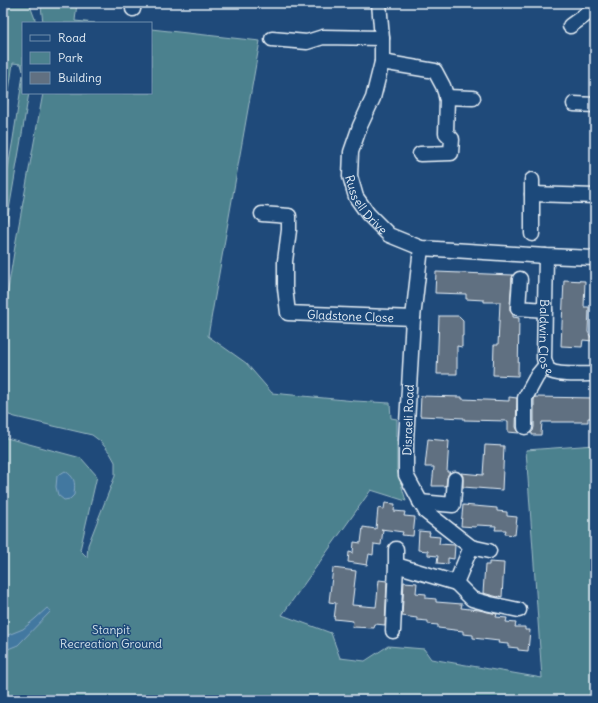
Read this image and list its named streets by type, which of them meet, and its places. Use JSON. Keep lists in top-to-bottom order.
{
  "streets": {
    "street": [
      "Russell Drive",
      "Gladstone Close",
      "Baldwin Close",
      "Disraeli Road"
    ]
  },
  "crossings": [
    ["Russell Drive", "Baldwin Close"],
    ["Russell Drive", "Disraeli Road"],
    ["Gladstone Close", "Disraeli Road"]
  ],
  "parks": ["Stanpit Recreation Ground"],
  "legend": ["Road", "Park", "Building"]
}
